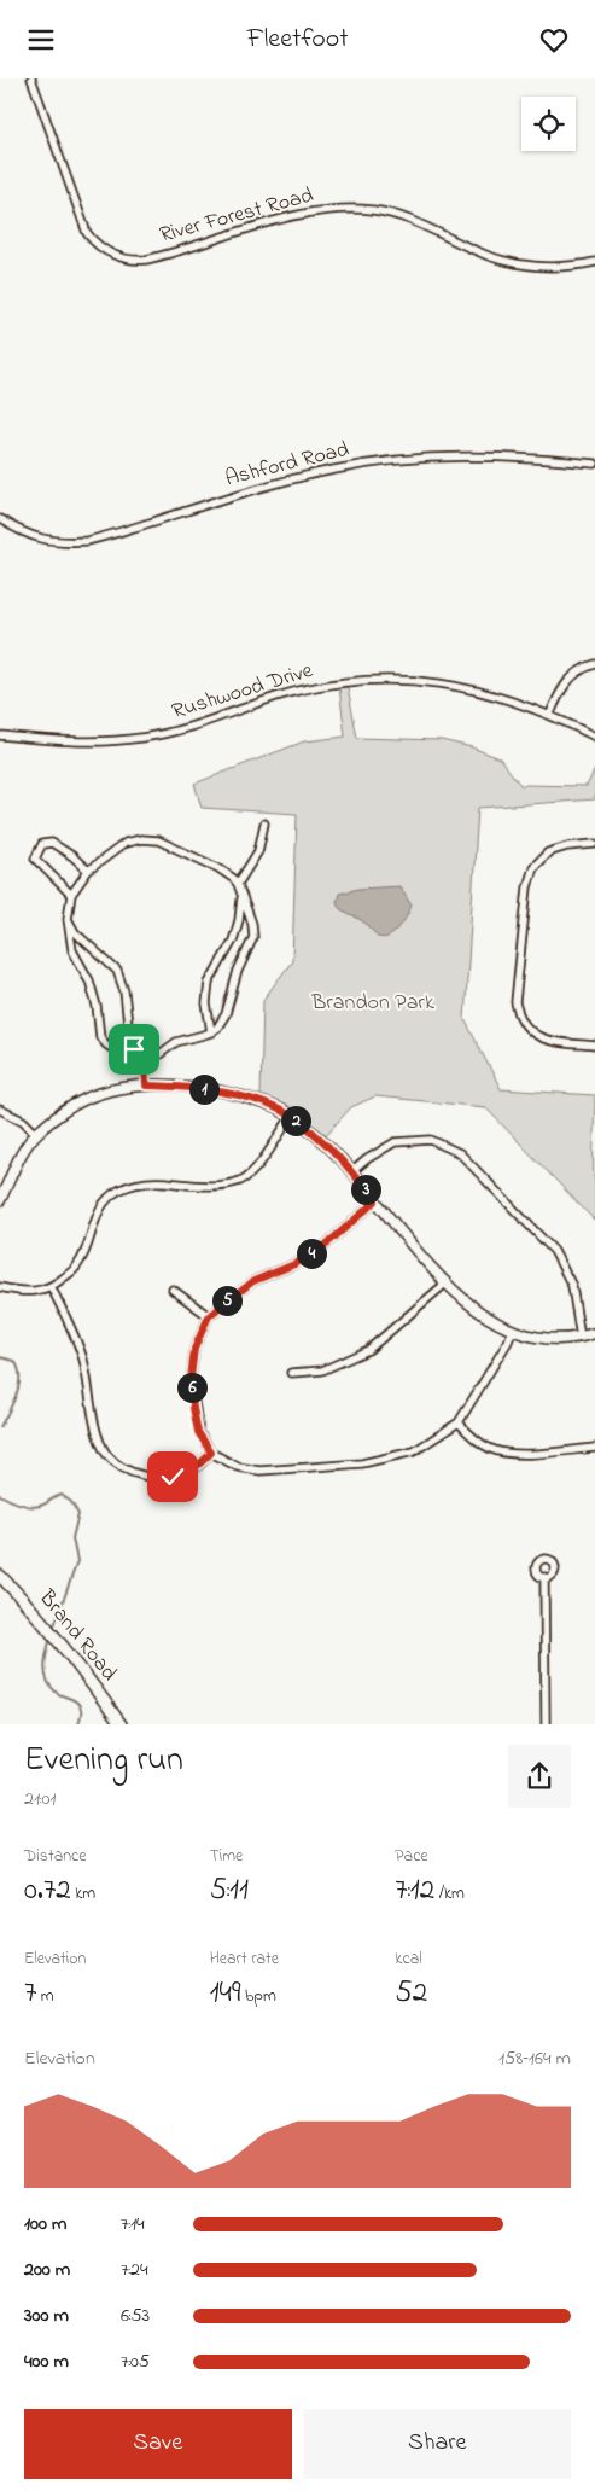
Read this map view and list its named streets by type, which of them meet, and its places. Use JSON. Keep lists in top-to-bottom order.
{
  "streets": {
    "main road": ["Brand Road"],
    "street": ["River Forest Road", "Ashford Road", "Rushwood Drive"]
  },
  "parks": ["Brandon Park"],
  "page": {
    "header": "Fleetfoot",
    "pins": [
      "1",
      "2",
      "3",
      "4",
      "5",
      "6"
    ],
    "heading": ["Evening run", "21:01"],
    "stats": [
      ["Distance", "0.72 km"],
      ["Time", "5:11"],
      ["Pace", "7:12 /km"],
      ["Elevation", "7 m"],
      ["Heart rate", "149 bpm"],
      ["kcal", "52"]
    ],
    "chart": ["Elevation", "158–164 m"],
    "list": [
      {
        "name": "100 m",
        "note": "7:14"
      },
      {
        "name": "200 m",
        "note": "7:24"
      },
      {
        "name": "300 m",
        "note": "6:53"
      },
      {
        "name": "400 m",
        "note": "7:05"
      }
    ],
    "buttons": ["Save", "Share"]
  }
}
